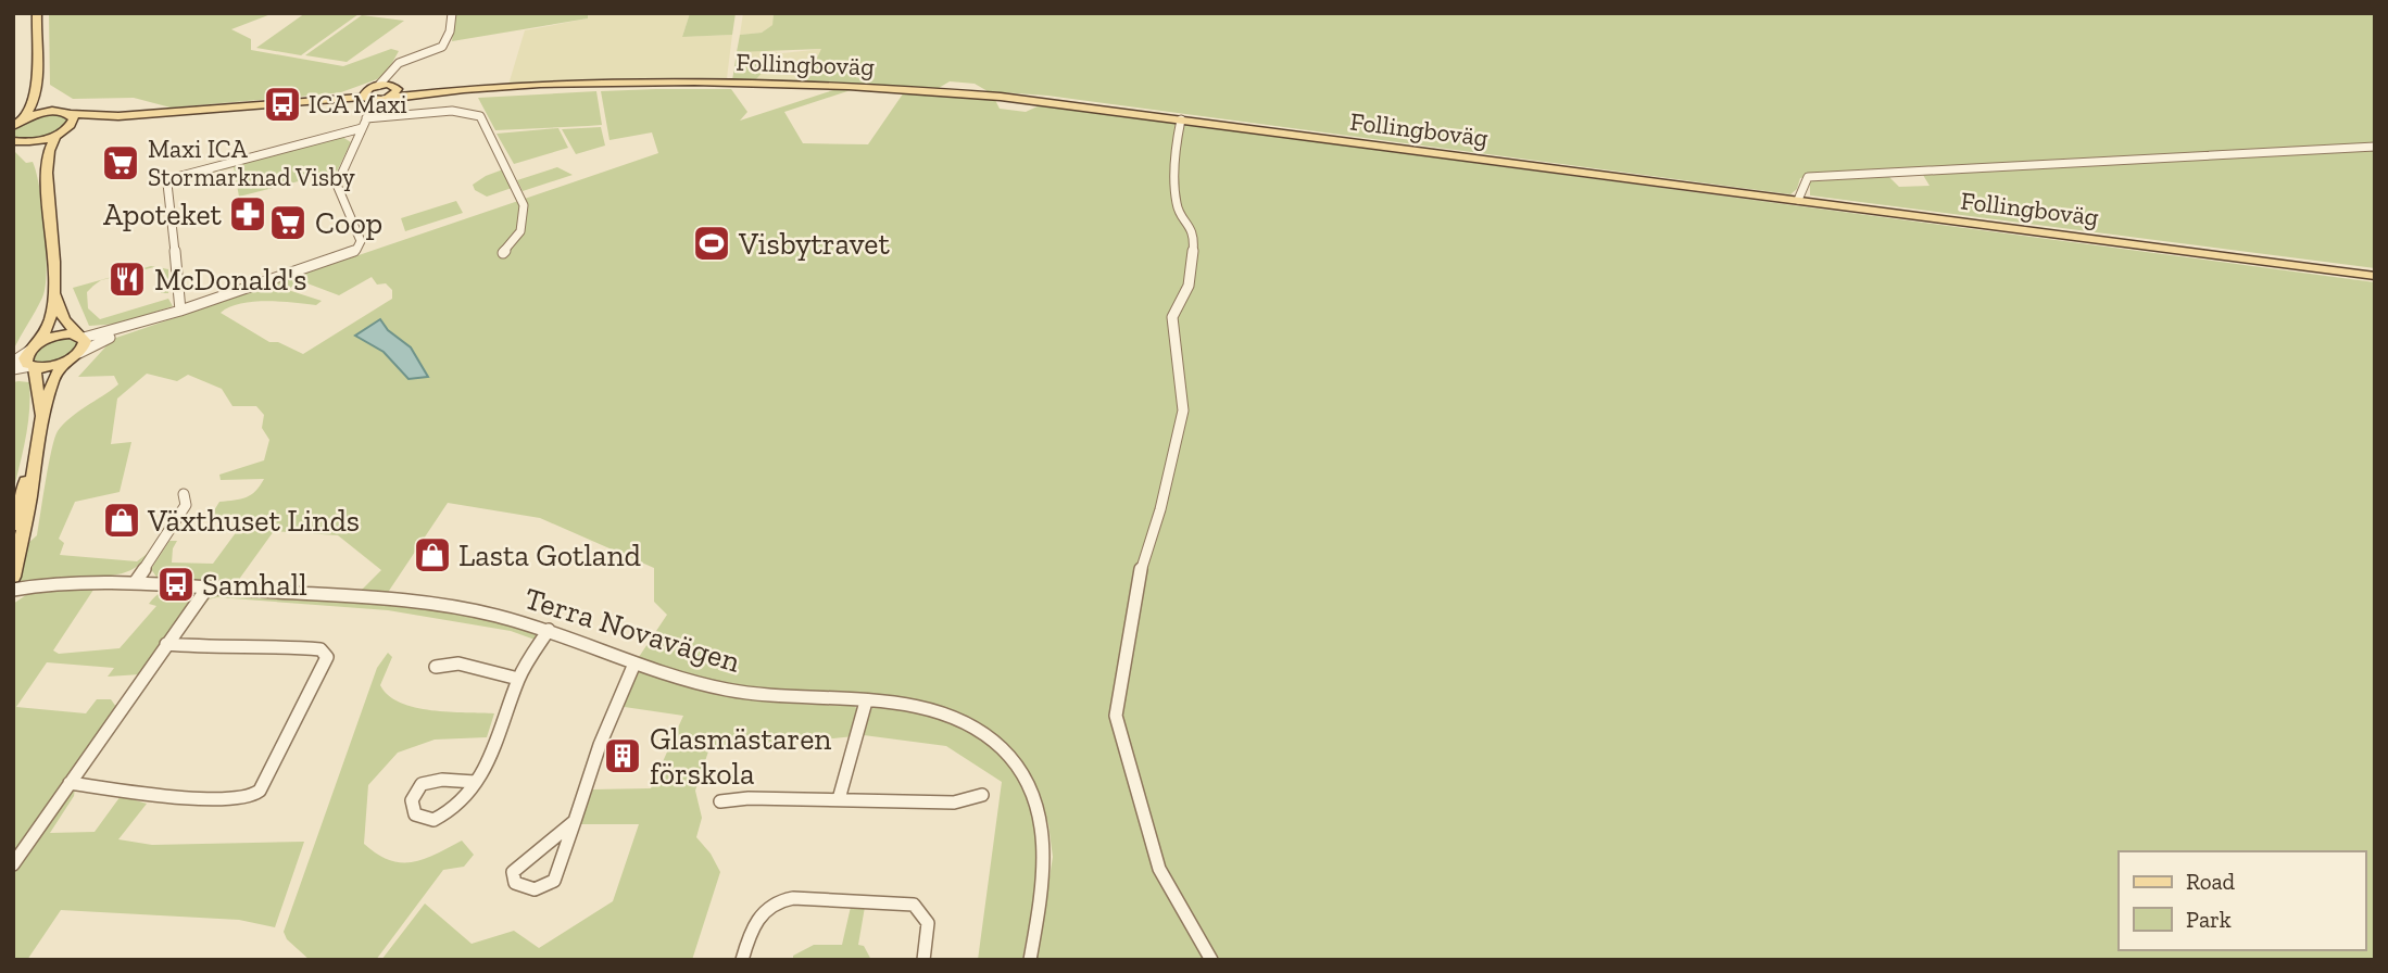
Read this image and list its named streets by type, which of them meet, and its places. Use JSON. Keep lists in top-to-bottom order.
{
  "streets": {
    "main road": ["Follingboväg"],
    "street": ["Terra Novavägen"]
  },
  "places": {
    "bus stop": ["ICA Maxi", "Samhall"],
    "supermarket": ["Maxi ICA Stormarknad Visby", "Coop"],
    "pharmacy": ["Apoteket"],
    "sports": ["Visbytravet"],
    "restaurant": ["McDonald's"],
    "shop": ["Växthuset Linds", "Lasta Gotland"],
    "building": ["Glasmästaren förskola"]
  },
  "legend": ["Road", "Park"]
}
